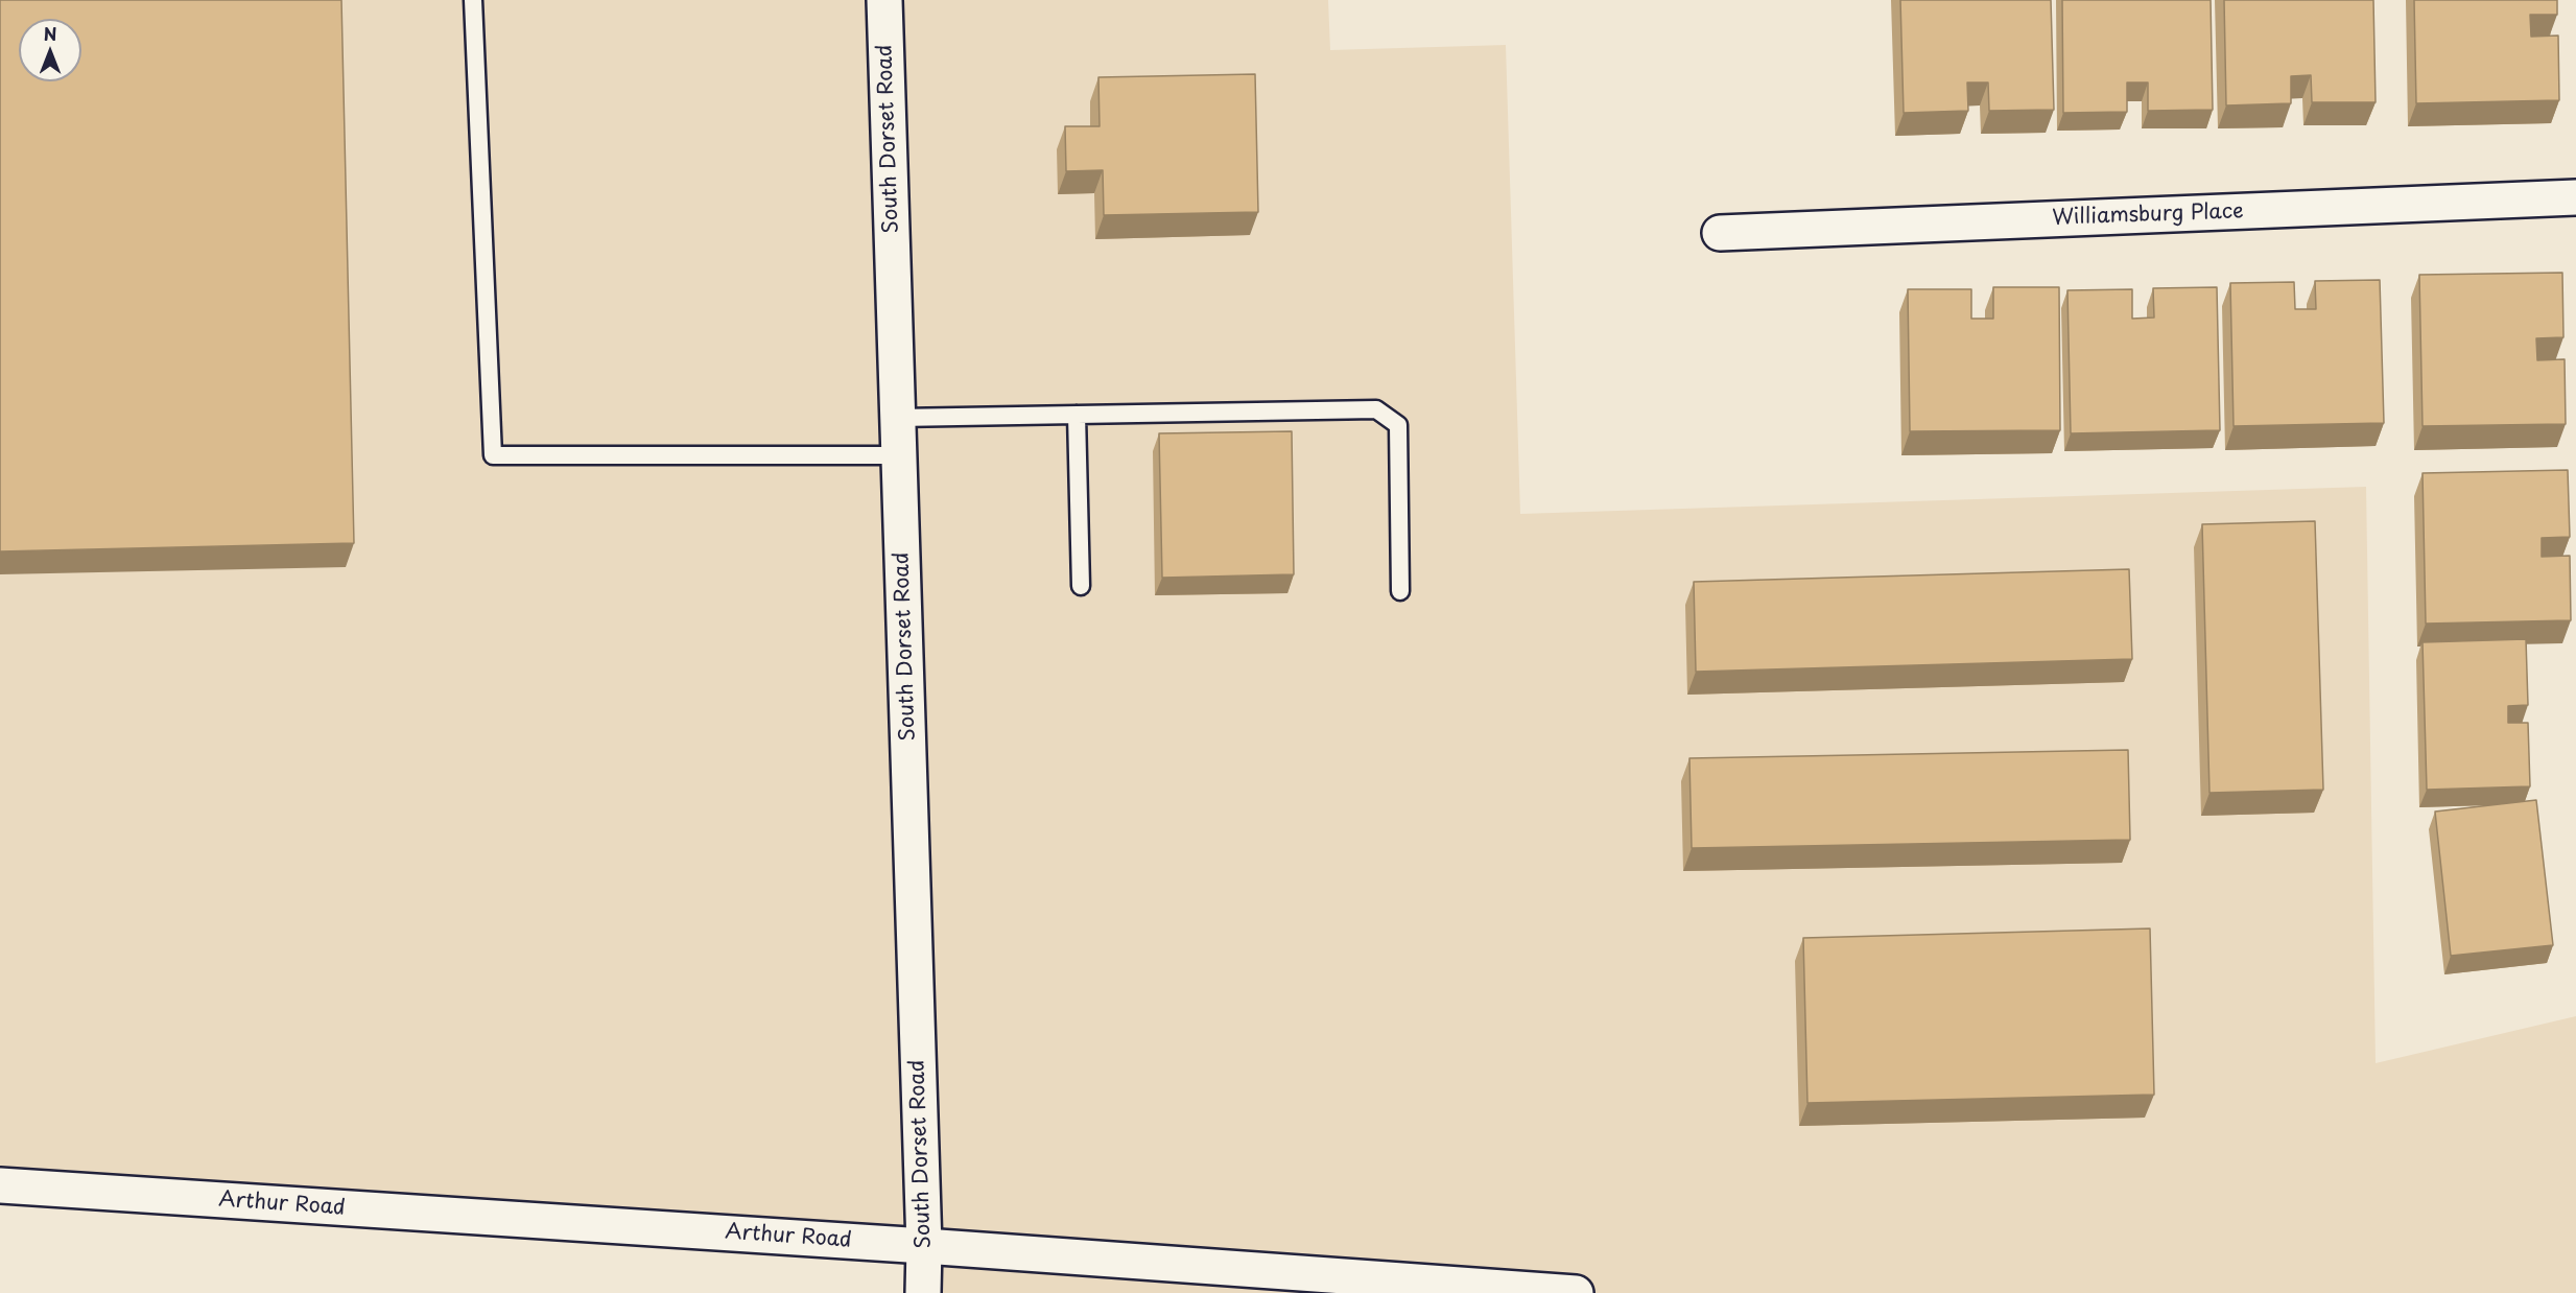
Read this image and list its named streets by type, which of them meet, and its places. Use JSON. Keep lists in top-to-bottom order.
{
  "streets": {
    "street": ["South Dorset Road", "Williamsburg Place", "Arthur Road"]
  },
  "crossings": [
    ["South Dorset Road", "Arthur Road"]
  ],
  "north": "top"
}
